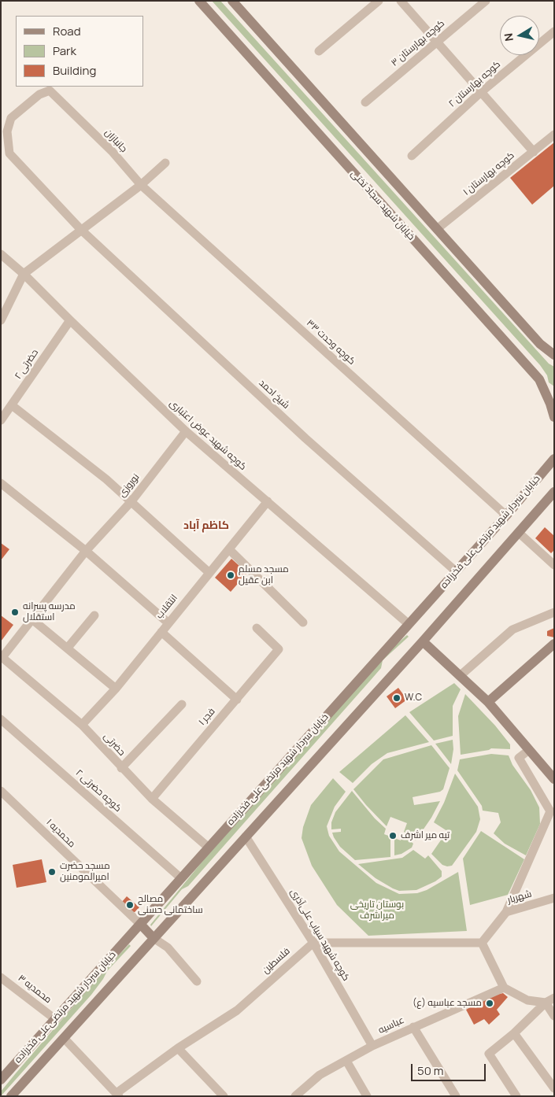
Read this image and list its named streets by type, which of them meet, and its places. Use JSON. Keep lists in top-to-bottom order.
{
  "streets": {
    "main road": ["خیابان شهید سجاد تختی", "خیابان سردار شهید مرتضی‌علی فخرزاده"],
    "street": [
      "کوچه بهارستان ۳",
      "کوچه بهارستان ۲",
      "جانبازان",
      "کوچه بهارستان ۱",
      "کوچه وحدت ۳۳",
      "حضرتی ۲",
      "شیخ احمد",
      "کوچه شهید عوض اعتباری",
      "نوروزی",
      "انتقلاب",
      "فجر ۱",
      "حضرتی",
      "کوچه حضرتی ۲",
      "محمدیه ۱",
      "شهریار",
      "کوچه شهید سیاب علی‌آذری",
      "فلسطین",
      "محمدیه ۳",
      "عباسیه"
    ]
  },
  "crossings": [
    ["جانبازان", "کوچه وحدت ۳۳"],
    ["جانبازان", "شیخ احمد"],
    ["کوچه وحدت ۳۳", "خیابان سردار شهید مرتضی‌علی فخرزاده"],
    ["حضرتی ۲", "کوچه شهید عوض اعتباری"],
    ["شیخ احمد", "خیابان سردار شهید مرتضی‌علی فخرزاده"],
    ["کوچه شهید عوض اعتباری", "نوروزی"],
    ["کوچه شهید عوض اعتباری", "خیابان سردار شهید مرتضی‌علی فخرزاده"],
    ["کوچه شهید عوض اعتباری", "انتقلاب"],
    ["نوروزی", "حضرتی"],
    ["خیابان سردار شهید مرتضی‌علی فخرزاده", "حضرتی"],
    ["خیابان سردار شهید مرتضی‌علی فخرزاده", "کوچه حضرتی ۲"],
    ["خیابان سردار شهید مرتضی‌علی فخرزاده", "محمدیه ۱"],
    ["خیابان سردار شهید مرتضی‌علی فخرزاده", "کوچه شهید سیاب علی‌آذری"],
    ["خیابان سردار شهید مرتضی‌علی فخرزاده", "محمدیه ۳"],
    ["انتقلاب", "حضرتی"],
    ["فجر ۱", "حضرتی"],
    ["کوچه شهید سیاب علی‌آذری", "فلسطین"],
    ["کوچه شهید سیاب علی‌آذری", "عباسیه"]
  ],
  "districts": ["کاظم آباد"],
  "parks": ["بوستان تاریخی میراشرف"],
  "places": [
    "مسجد مسلم ابن عقیل",
    "مدرسه پسرانه استقلال",
    "W.C",
    "تپه میر اشرف",
    "مسجد حضرت امیرالمومنین",
    "مصالح ساختمانی حسنی",
    "مسجد عباسیه (ع)"
  ],
  "legend": ["Road", "Park", "Building"],
  "scale_bar": "50 m",
  "north": "left"
}
